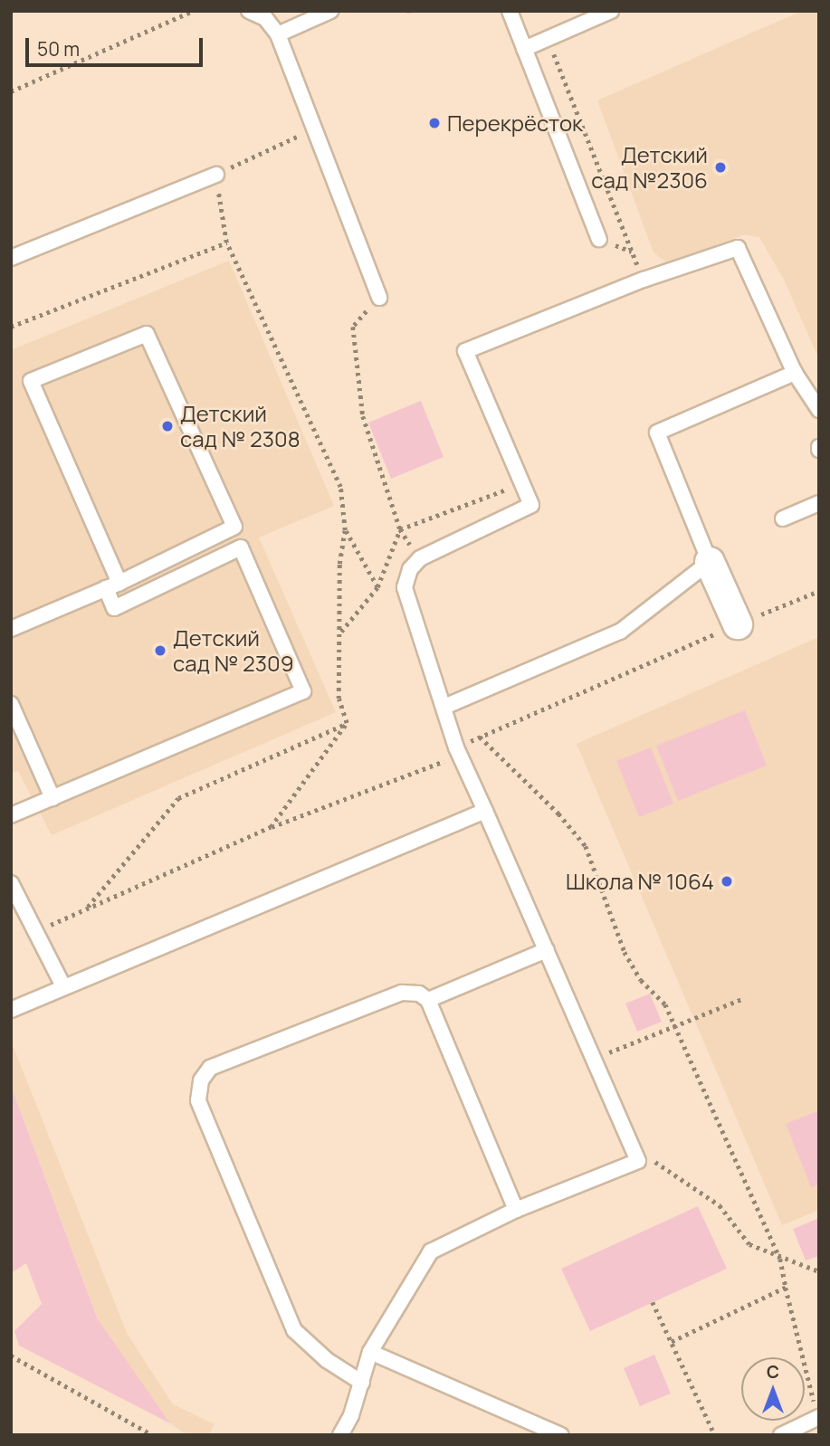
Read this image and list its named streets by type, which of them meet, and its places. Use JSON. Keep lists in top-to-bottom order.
{
  "places": [
    "Перекрёсток",
    "Детский сад №2306",
    "Детский сад № 2308",
    "Детский сад № 2309",
    "Школа № 1064"
  ],
  "scale_bar": "50 m",
  "north": "top"
}
